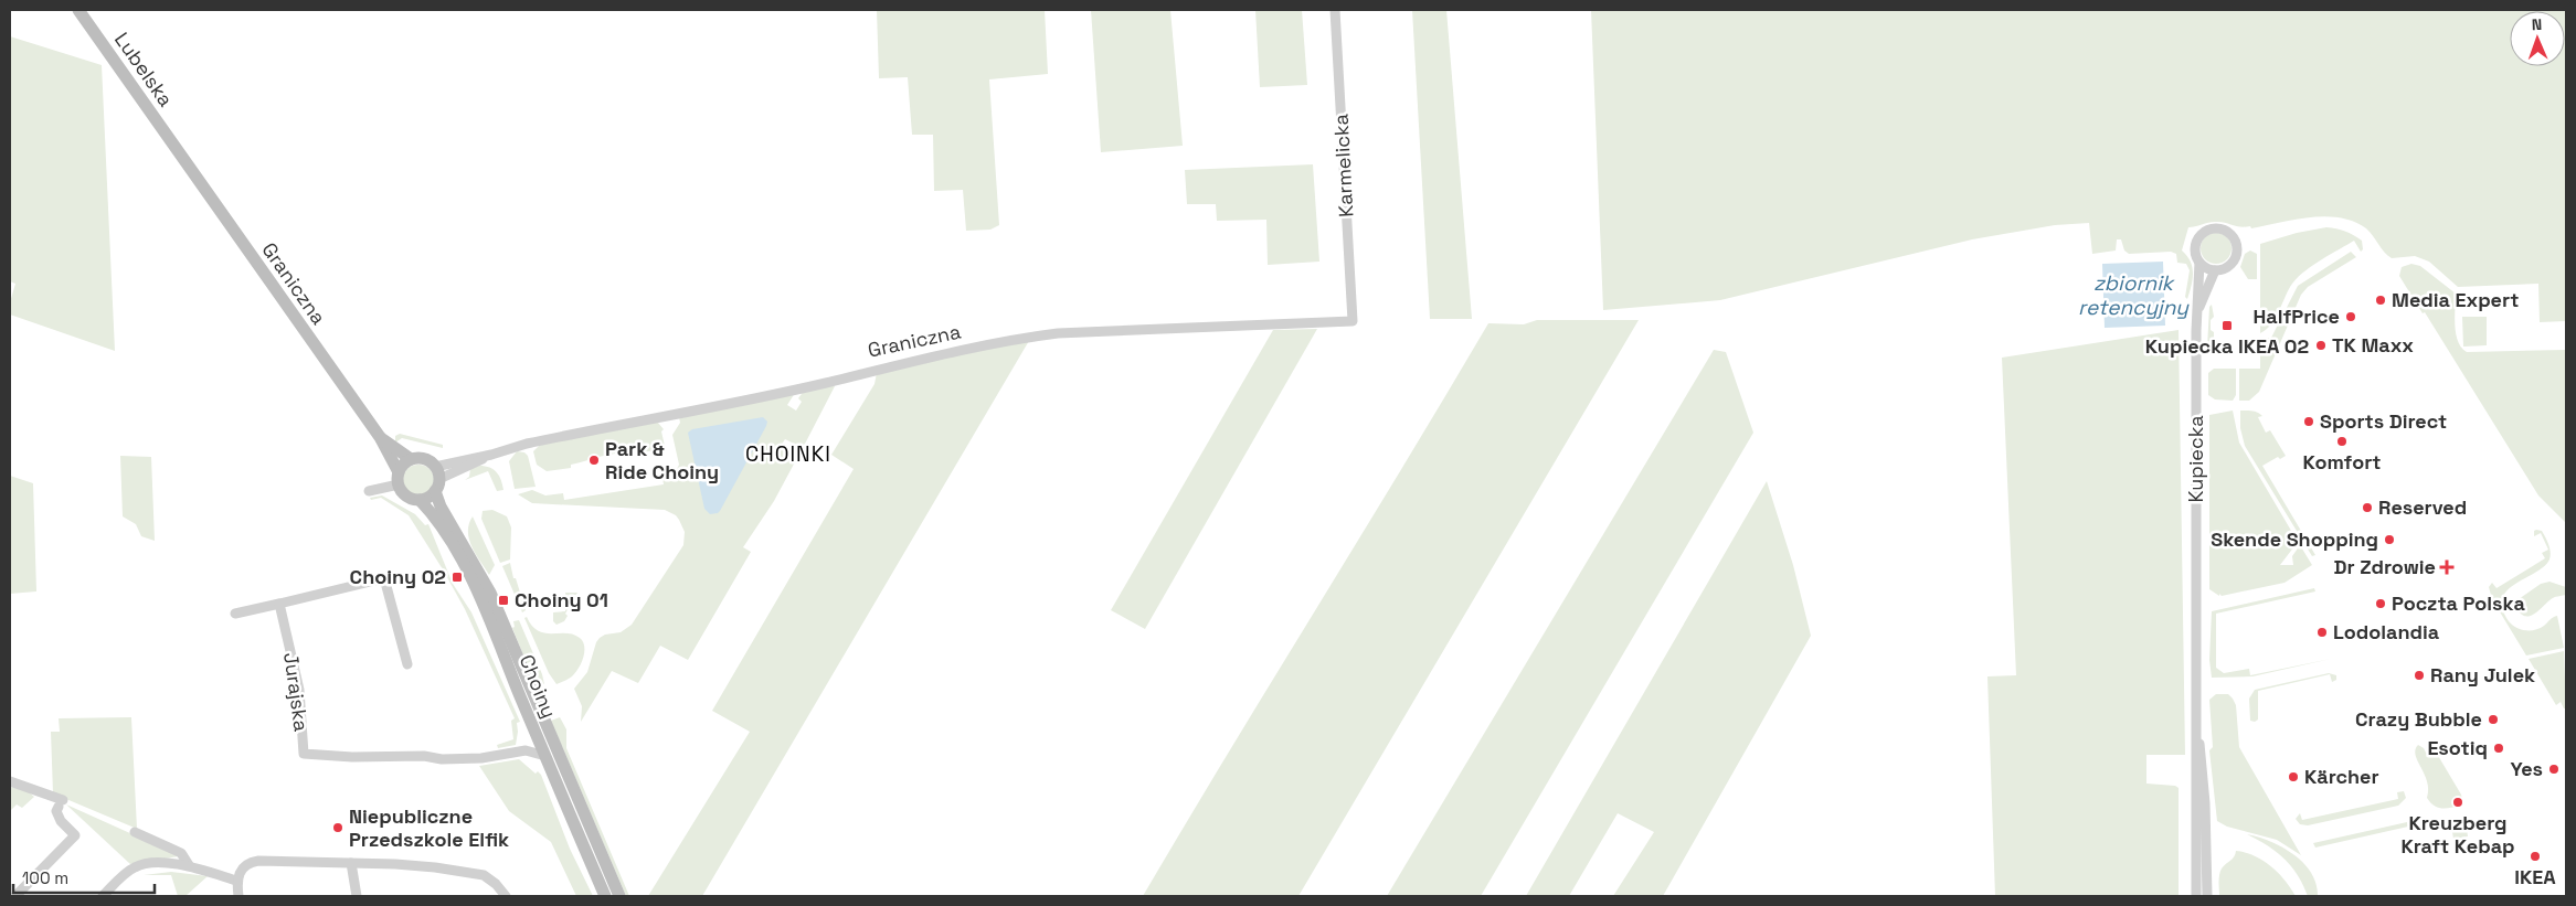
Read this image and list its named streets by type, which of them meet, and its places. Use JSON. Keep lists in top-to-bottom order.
{
  "streets": {
    "street": [
      "Lubelska",
      "Karmelicka",
      "Graniczna",
      "Kupiecka",
      "Choiny",
      "Jurajska"
    ]
  },
  "crossings": [
    ["Lubelska", "Graniczna"],
    ["Karmelicka", "Graniczna"],
    ["Graniczna", "Choiny"],
    ["Choiny", "Jurajska"]
  ],
  "districts": ["CHOINKI"],
  "water": ["zbiornik retencyjny"],
  "places": {
    "other": [
      "Media Expert",
      "HalfPrice",
      "TK Maxx",
      "Sports Direct",
      "Komfort",
      "Park & Ride Choiny",
      "Reserved",
      "Skende Shopping",
      "Poczta Polska",
      "Lodolandia",
      "Rany Julek",
      "Crazy Bubble",
      "Esotiq",
      "Yes",
      "Kärcher",
      "Kreuzberg Kraft Kebap",
      "Niepubliczne Przedszkole Elfik",
      "IKEA"
    ],
    "transit": ["Kupiecka IKEA 02", "Choiny 02", "Choiny 01"],
    "health": ["Dr Zdrowie"]
  },
  "scale_bar": "100 m",
  "north": "top"
}
